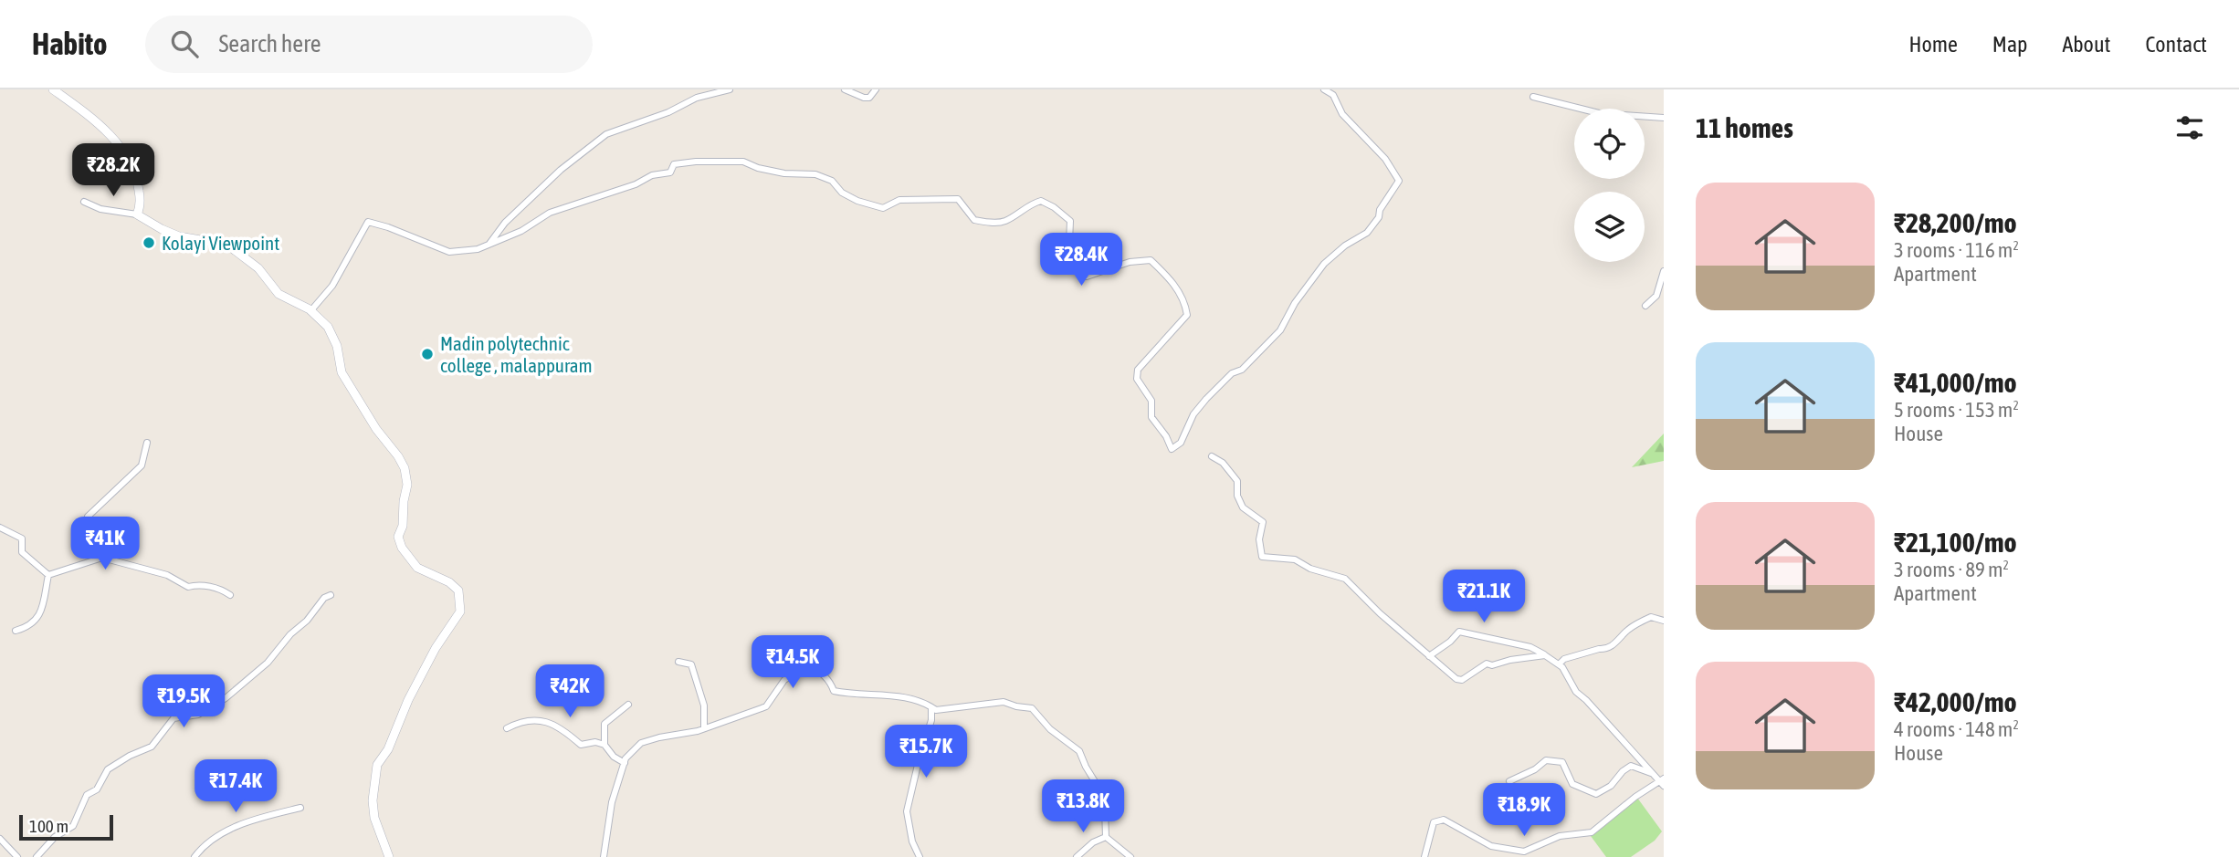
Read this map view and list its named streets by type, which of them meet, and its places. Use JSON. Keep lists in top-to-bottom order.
{
  "places": ["Kolayi Viewpoint", "Madin polytechnic college , malappuram"],
  "scale_bar": "100 m",
  "page": {
    "header": "Habito",
    "search": "Search here",
    "nav": [
      "Home",
      "Map",
      "About",
      "Contact"
    ],
    "heading": "11 homes",
    "price": [
      "₹28.2K",
      "₹28.4K",
      "₹41K",
      "₹21.1K",
      "₹14.5K",
      "₹42K",
      "₹19.5K",
      "₹15.7K",
      "₹17.4K",
      "₹13.8K",
      "₹18.9K"
    ],
    "list": [
      {
        "name": "₹28,200/mo",
        "note": "3 rooms · 116 m² · Apartment"
      },
      {
        "name": "₹41,000/mo",
        "note": "5 rooms · 153 m² · House"
      },
      {
        "name": "₹21,100/mo",
        "note": "3 rooms · 89 m² · Apartment"
      },
      {
        "name": "₹42,000/mo",
        "note": "4 rooms · 148 m² · House"
      }
    ],
    "scale": "100 m"
  }
}
